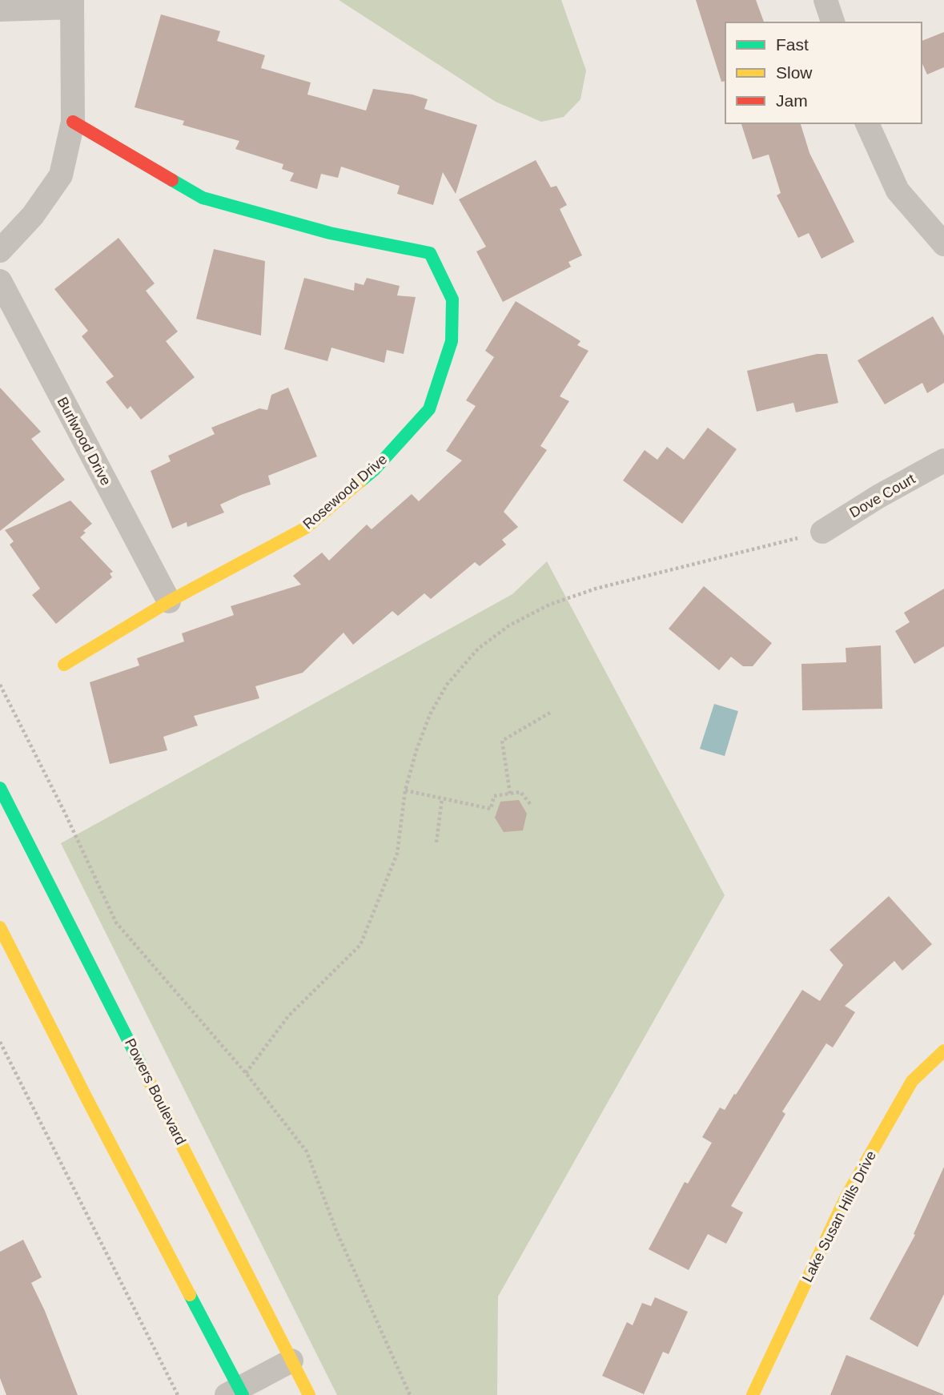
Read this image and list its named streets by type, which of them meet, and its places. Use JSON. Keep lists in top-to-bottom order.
{
  "streets": {
    "street": [
      "Burlwood Drive",
      "Rosewood Drive",
      "Dove Court",
      "Powers Boulevard",
      "Lake Susan Hills Drive"
    ]
  },
  "crossings": [
    ["Burlwood Drive", "Rosewood Drive"]
  ],
  "legend": ["Fast", "Slow", "Jam"]
}
